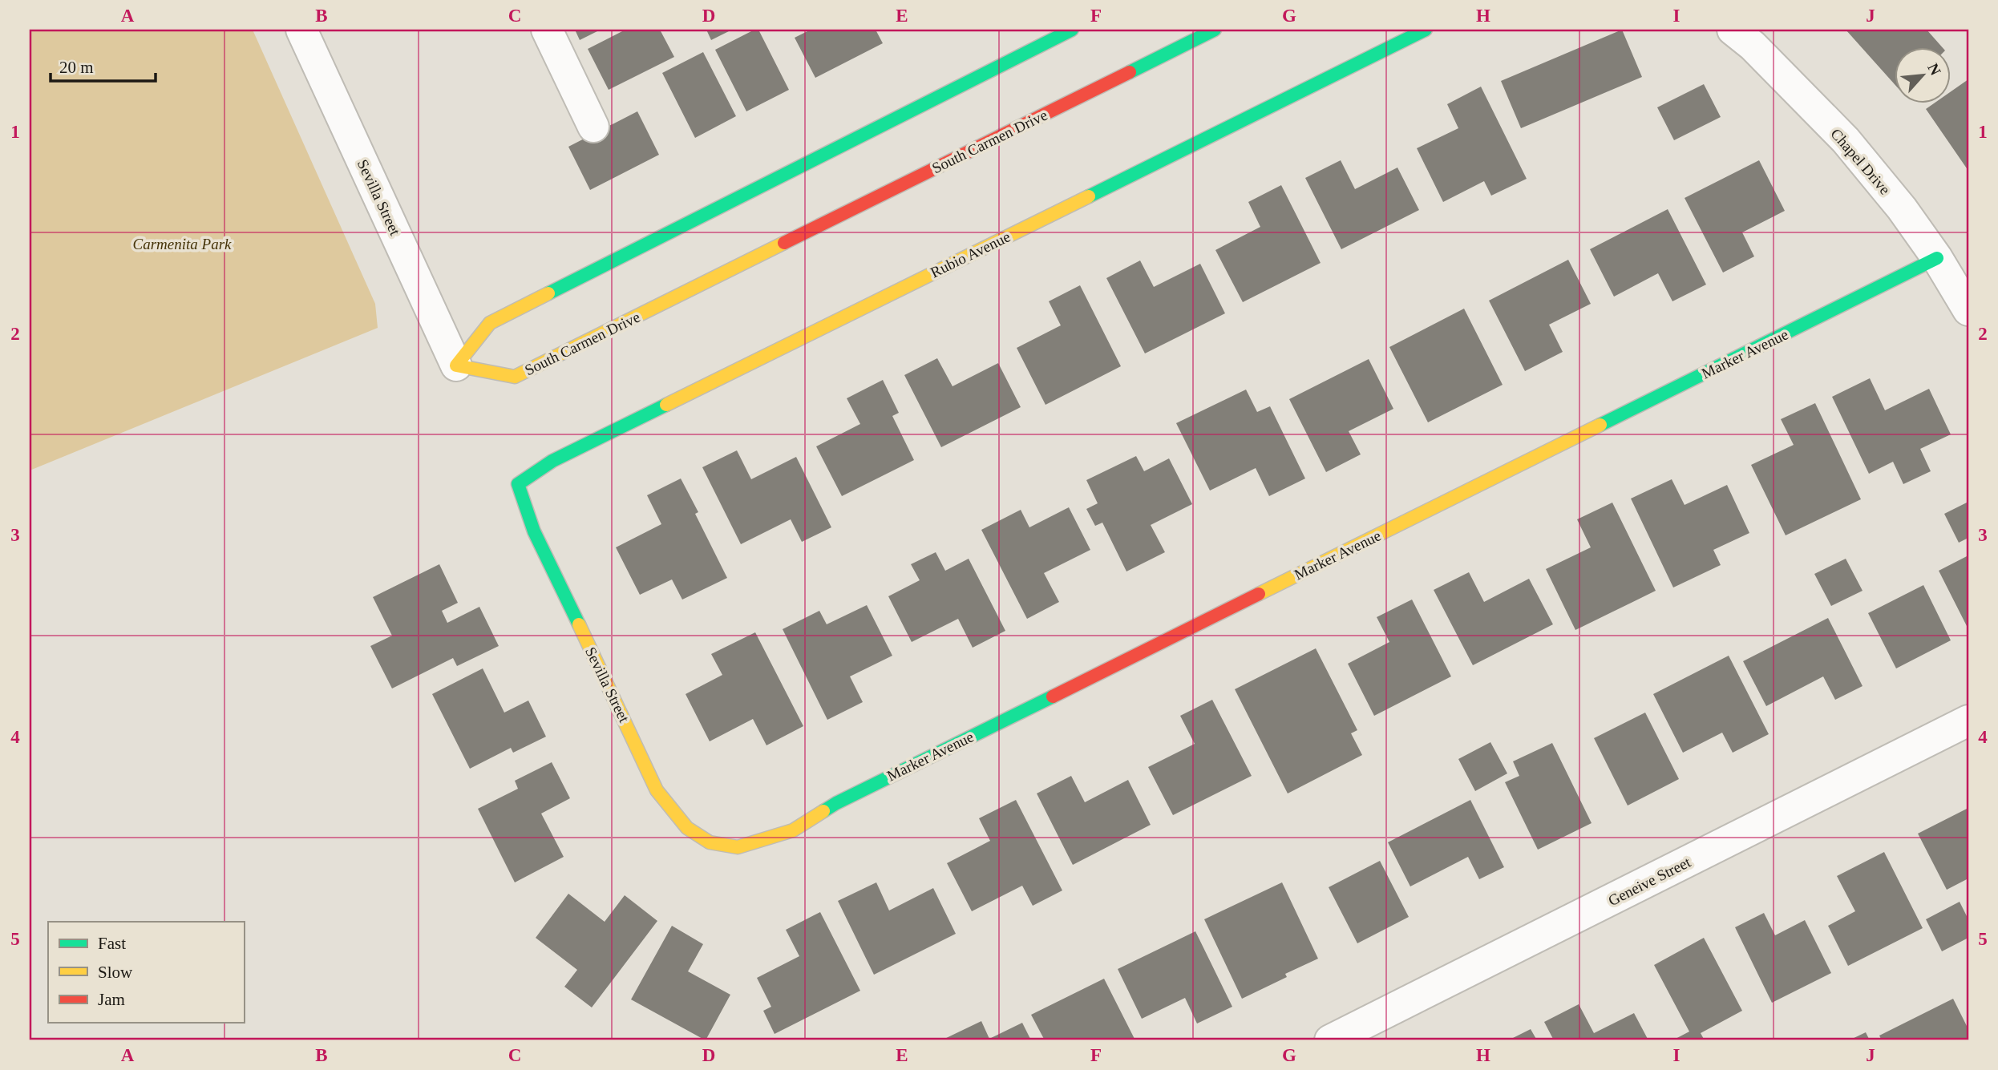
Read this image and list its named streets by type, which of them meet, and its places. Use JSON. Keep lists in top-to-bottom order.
{
  "streets": {
    "street": [
      "South Carmen Drive",
      "Chapel Drive",
      "Sevilla Street",
      "Rubio Avenue",
      "Marker Avenue",
      "Geneive Street"
    ]
  },
  "crossings": [
    ["South Carmen Drive", "Sevilla Street"],
    ["Chapel Drive", "Marker Avenue"],
    ["Sevilla Street", "Rubio Avenue"],
    ["Sevilla Street", "Marker Avenue"]
  ],
  "parks": ["Carmenita Park"],
  "legend": ["Fast", "Slow", "Jam"],
  "scale_bar": "20 m",
  "north": "top right",
  "grid": {
    "columns": [
      "A",
      "B",
      "C",
      "D",
      "E",
      "F",
      "G",
      "H",
      "I",
      "J"
    ],
    "rows": [
      "1",
      "2",
      "3",
      "4",
      "5"
    ]
  }
}
